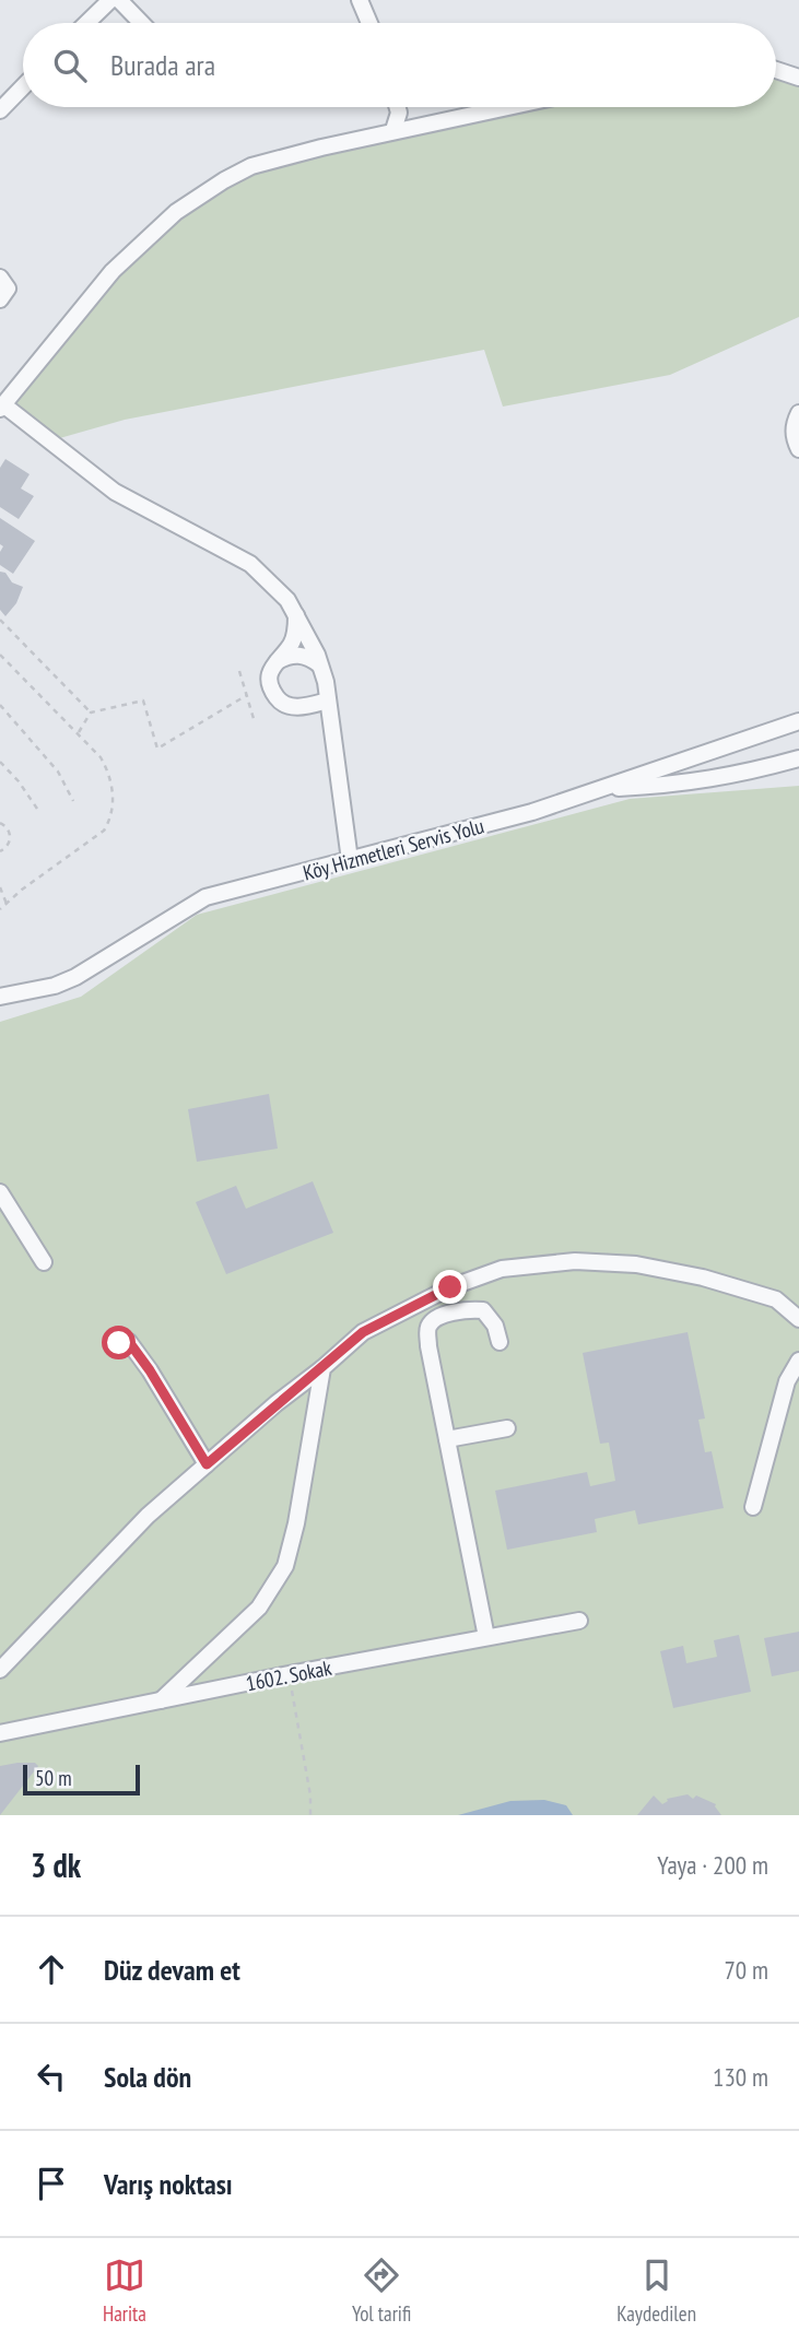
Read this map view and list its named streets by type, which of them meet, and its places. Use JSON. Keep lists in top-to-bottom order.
{
  "streets": {
    "street": ["Köy Hizmetleri Servis Yolu", "1602. Sokak"]
  },
  "scale_bar": "50 m",
  "page": {
    "search": "Burada ara",
    "scale": "50 m",
    "heading": ["3 dk", "Yaya · 200 m"],
    "list": [
      ["Düz devam et", "70 m"],
      ["Sola dön", "130 m"],
      "Varış noktası"
    ],
    "nav": ["Harita", "Yol tarifi", "Kaydedilen"]
  }
}
